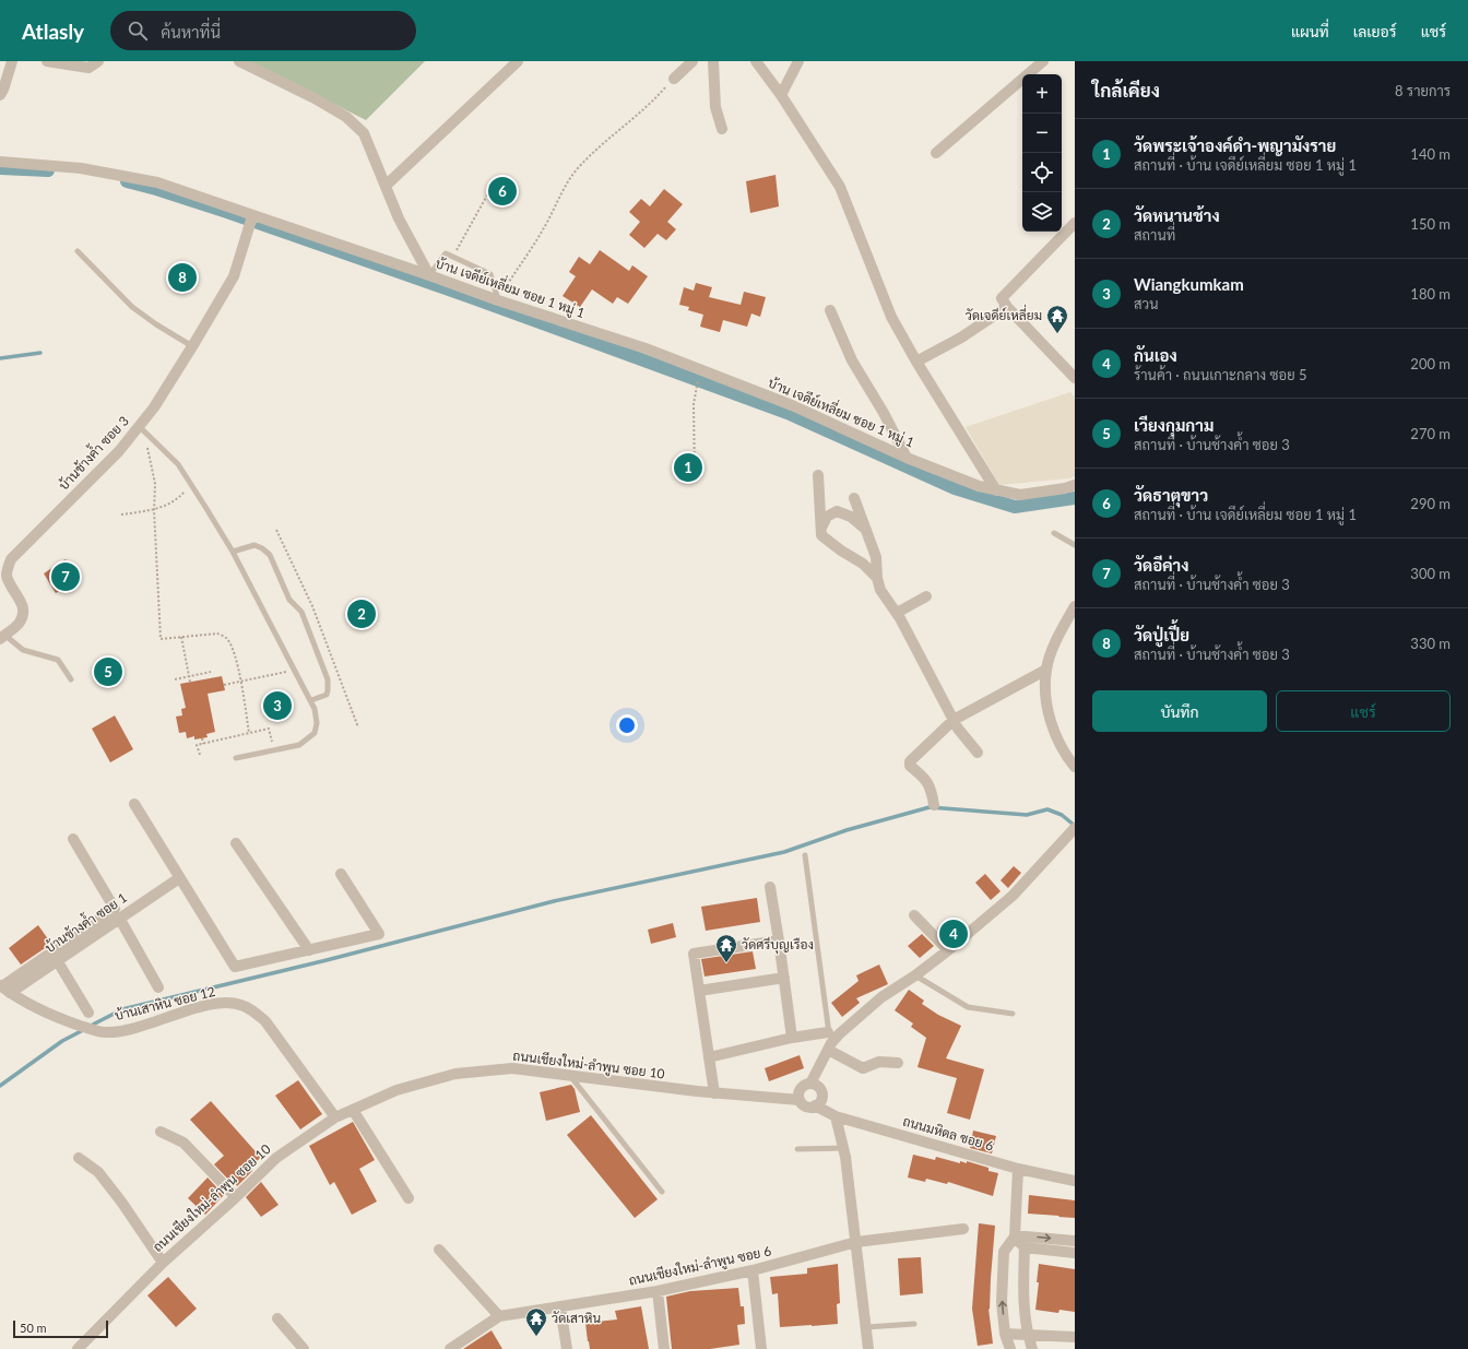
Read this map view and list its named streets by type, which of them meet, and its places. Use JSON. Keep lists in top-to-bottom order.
{
  "streets": {
    "street": [
      "บ้าน เจดีย์เหลี่ยม ซอย 1 หมู่ 1",
      "บ้านช้างค้ำ ซอย 3",
      "บ้านช้างค้ำ ซอย 1",
      "บ้านเสาหิน ซอย 12",
      "ถนนเชียงใหม่-ลำพูน ซอย 10",
      "ถนนมหิดล ซอย 6",
      "ถนนเชียงใหม่-ลำพูน ซอย 6"
    ]
  },
  "crossings": [
    ["บ้าน เจดีย์เหลี่ยม ซอย 1 หมู่ 1", "บ้านช้างค้ำ ซอย 3"],
    ["บ้านช้างค้ำ ซอย 1", "บ้านเสาหิน ซอย 12"],
    ["บ้านเสาหิน ซอย 12", "ถนนเชียงใหม่-ลำพูน ซอย 10"],
    ["ถนนเชียงใหม่-ลำพูน ซอย 10", "ถนนมหิดล ซอย 6"]
  ],
  "places": {
    "temple": ["วัดเจดีย์เหลี่ยม", "วัดศรีบุญเรือง", "วัดเสาหิน"]
  },
  "scale_bar": "50 m",
  "page": {
    "header": "Atlasly",
    "search": "ค้นหาที่นี่",
    "nav": ["แผนที่", "เลเยอร์", "แชร์"],
    "heading": ["ใกล้เคียง", "8 รายการ"],
    "map_buttons": ["+", "−"],
    "list": [
      {
        "mark": "1",
        "name": "วัดพระเจ้าองค์ดำ-พญามังราย",
        "note": "สถานที่ · บ้าน เจดีย์เหลี่ยม ซอย 1 หมู่ 1",
        "value": "140 m"
      },
      {
        "mark": "2",
        "name": "วัดหนานช้าง",
        "note": "สถานที่",
        "value": "150 m"
      },
      {
        "mark": "3",
        "name": "Wiangkumkam",
        "note": "สวน",
        "value": "180 m"
      },
      {
        "mark": "4",
        "name": "กันเอง",
        "note": "ร้านค้า · ถนนเกาะกลาง ซอย 5",
        "value": "200 m"
      },
      {
        "mark": "5",
        "name": "เวียงกุมกาม",
        "note": "สถานที่ · บ้านช้างค้ำ ซอย 3",
        "value": "270 m"
      },
      {
        "mark": "6",
        "name": "วัดธาตุขาว",
        "note": "สถานที่ · บ้าน เจดีย์เหลี่ยม ซอย 1 หมู่ 1",
        "value": "290 m"
      },
      {
        "mark": "7",
        "name": "วัดอีค่าง",
        "note": "สถานที่ · บ้านช้างค้ำ ซอย 3",
        "value": "300 m"
      },
      {
        "mark": "8",
        "name": "วัดปู่เปี้ย",
        "note": "สถานที่ · บ้านช้างค้ำ ซอย 3",
        "value": "330 m"
      }
    ],
    "pins": [
      "6",
      "8",
      "1",
      "7",
      "2",
      "5",
      "3",
      "4"
    ],
    "buttons": ["บันทึก", "แชร์"],
    "scale": "50 m"
  }
}
